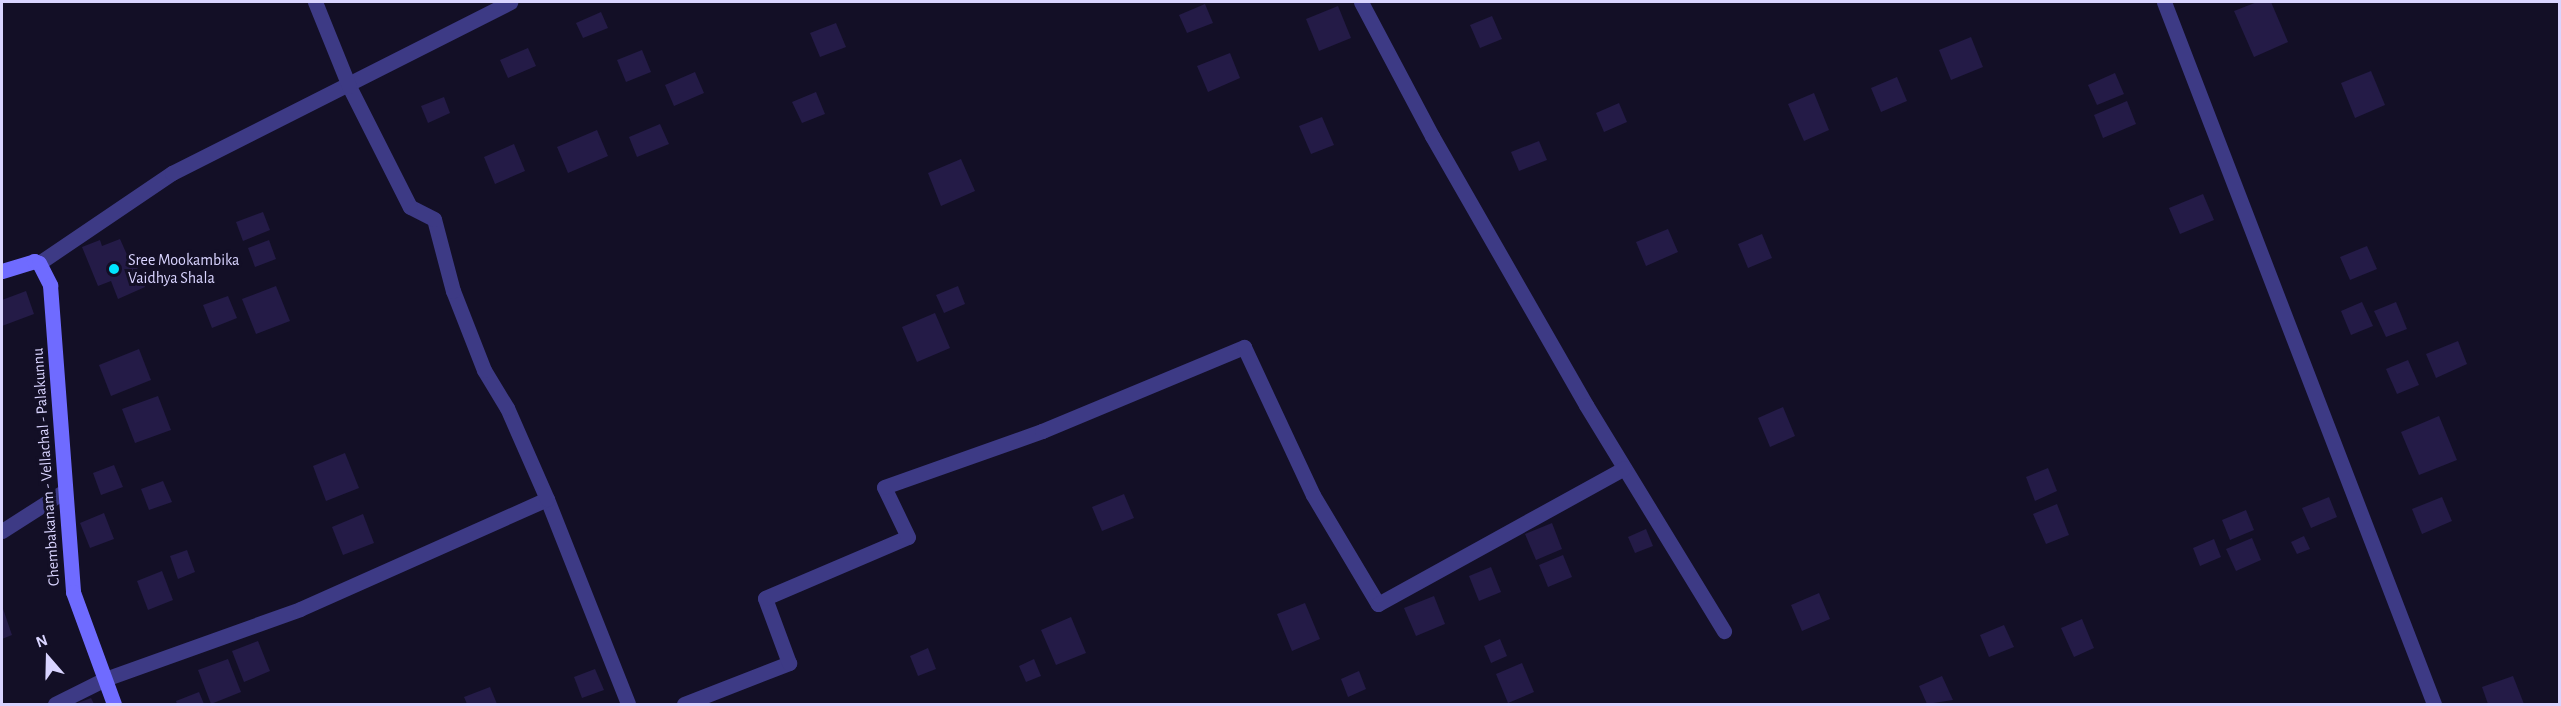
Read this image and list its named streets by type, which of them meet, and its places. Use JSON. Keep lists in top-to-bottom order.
{
  "streets": {
    "main road": ["Chembakanam - Vellachal - Palakunnu"]
  },
  "places": ["Sree Mookambika Vaidhya Shala"],
  "north": "top"
}
